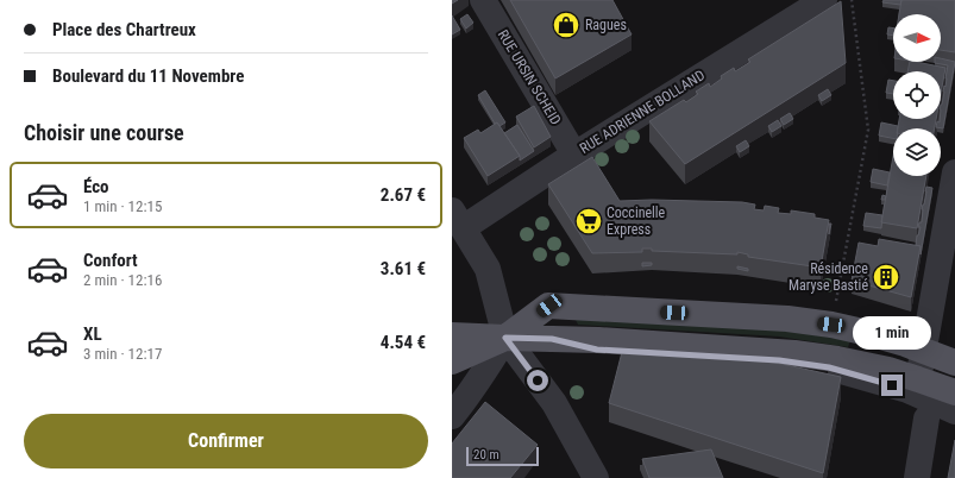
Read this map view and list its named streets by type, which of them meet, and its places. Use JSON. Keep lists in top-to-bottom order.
{
  "streets": {
    "street": ["RUE URSIN SCHEID", "RUE ADRIENNE BOLLAND"]
  },
  "crossings": [
    ["RUE URSIN SCHEID", "RUE ADRIENNE BOLLAND"]
  ],
  "places": {
    "shop": ["Ragues"],
    "supermarket": ["Coccinelle Express"],
    "building": ["Résidence Maryse Bastié"]
  },
  "scale_bar": "20 m",
  "north": "right",
  "page": {
    "banner": ["Place des Chartreux", "Boulevard du 11 Novembre"],
    "heading": "Choisir une course",
    "list": [
      {
        "name": "Éco",
        "note": "1 min · 12:15",
        "value": "2.67 €"
      },
      {
        "name": "Confort",
        "note": "2 min · 12:16",
        "value": "3.61 €"
      },
      {
        "name": "XL",
        "note": "3 min · 12:17",
        "value": "4.54 €"
      }
    ],
    "bubble": "1 min",
    "buttons": "Confirmer",
    "scale": "20 m"
  }
}
